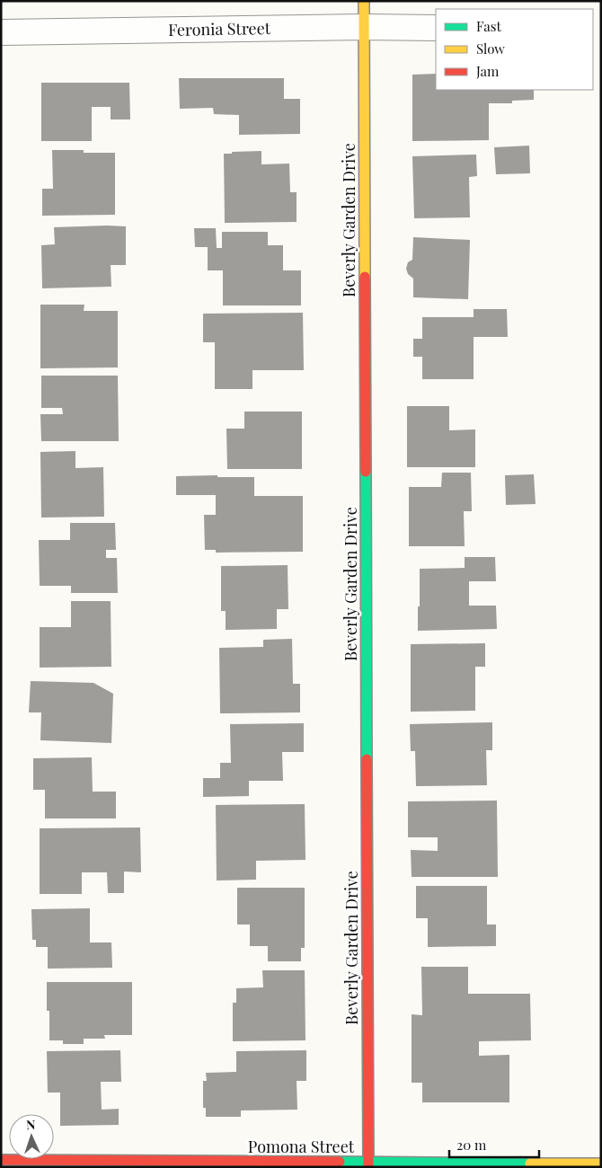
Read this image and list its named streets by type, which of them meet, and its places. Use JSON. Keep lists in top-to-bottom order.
{
  "streets": {
    "street": ["Feronia Street", "Beverly Garden Drive", "Pomona Street"]
  },
  "crossings": [
    ["Feronia Street", "Beverly Garden Drive"],
    ["Beverly Garden Drive", "Pomona Street"]
  ],
  "legend": ["Fast", "Slow", "Jam"],
  "scale_bar": "20 m",
  "north": "top"
}
